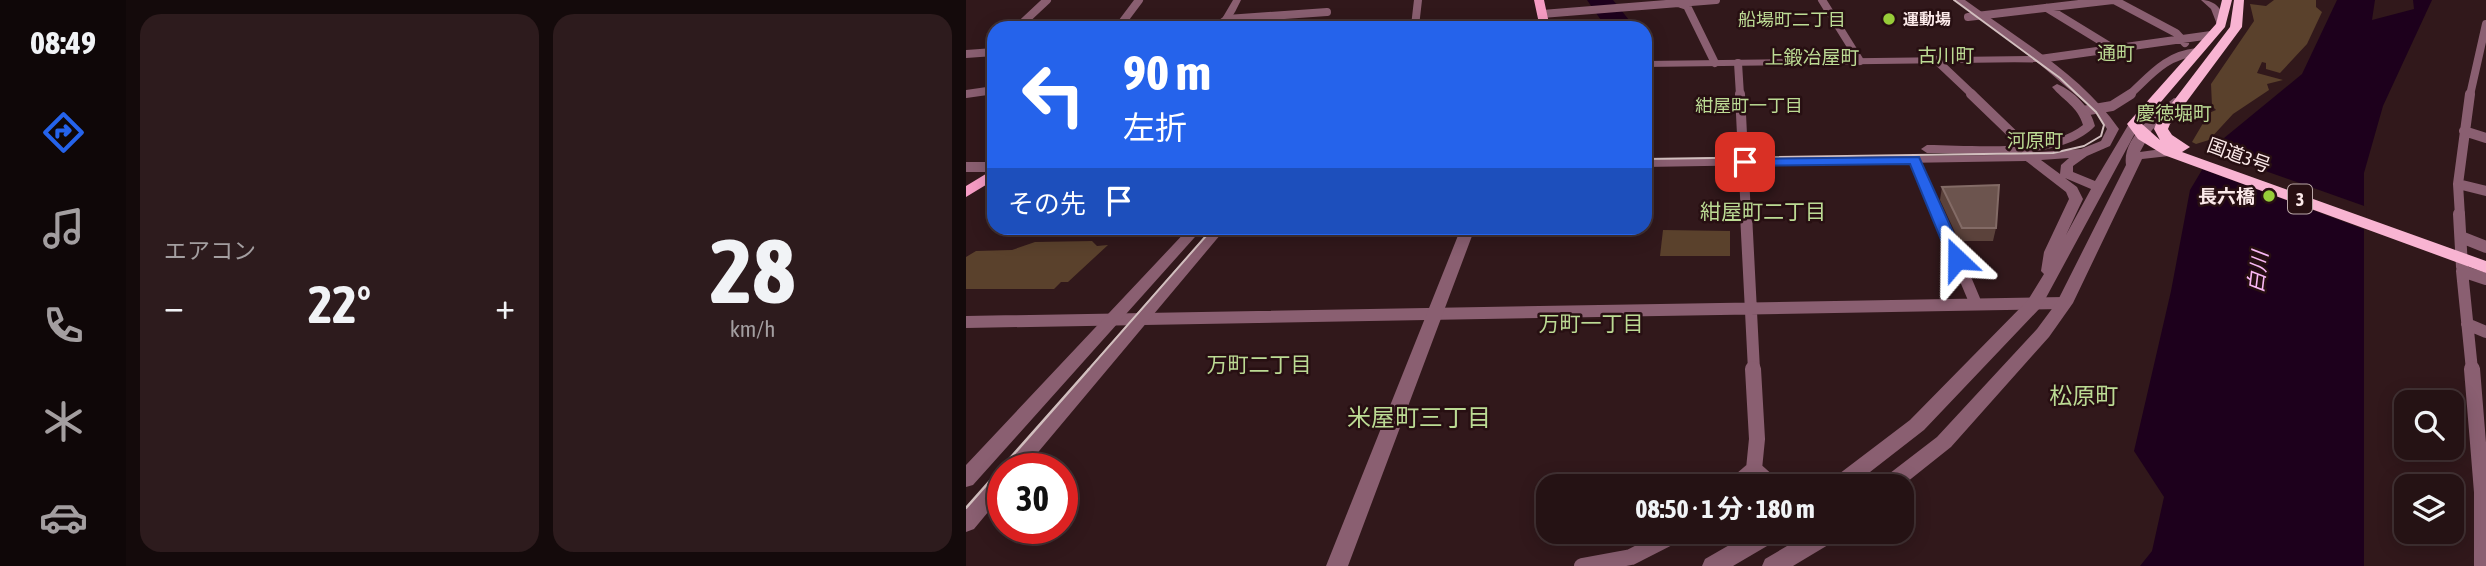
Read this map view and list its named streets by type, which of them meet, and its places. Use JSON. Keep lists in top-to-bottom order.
{
  "streets": {
    "highway": ["国道3号", "3"]
  },
  "districts": [
    "船場町二丁目",
    "通町",
    "古川町",
    "上鍛冶屋町",
    "紺屋町一丁目",
    "慶徳堀町",
    "河原町",
    "紺屋町二丁目",
    "万町一丁目",
    "万町二丁目",
    "松原町",
    "米屋町三丁目"
  ],
  "water": ["白川"],
  "places": ["運動場", "長六橋"],
  "page": {
    "tabs": "08:49",
    "tile": [
      "エアコン",
      ["28", "km/h"]
    ],
    "turn": ["90 m", "左折"],
    "then": "その先",
    "heat": ["−", "22°", "+"],
    "limit": "30",
    "trip": "08:50 · 1 分 · 180 m"
  }
}
